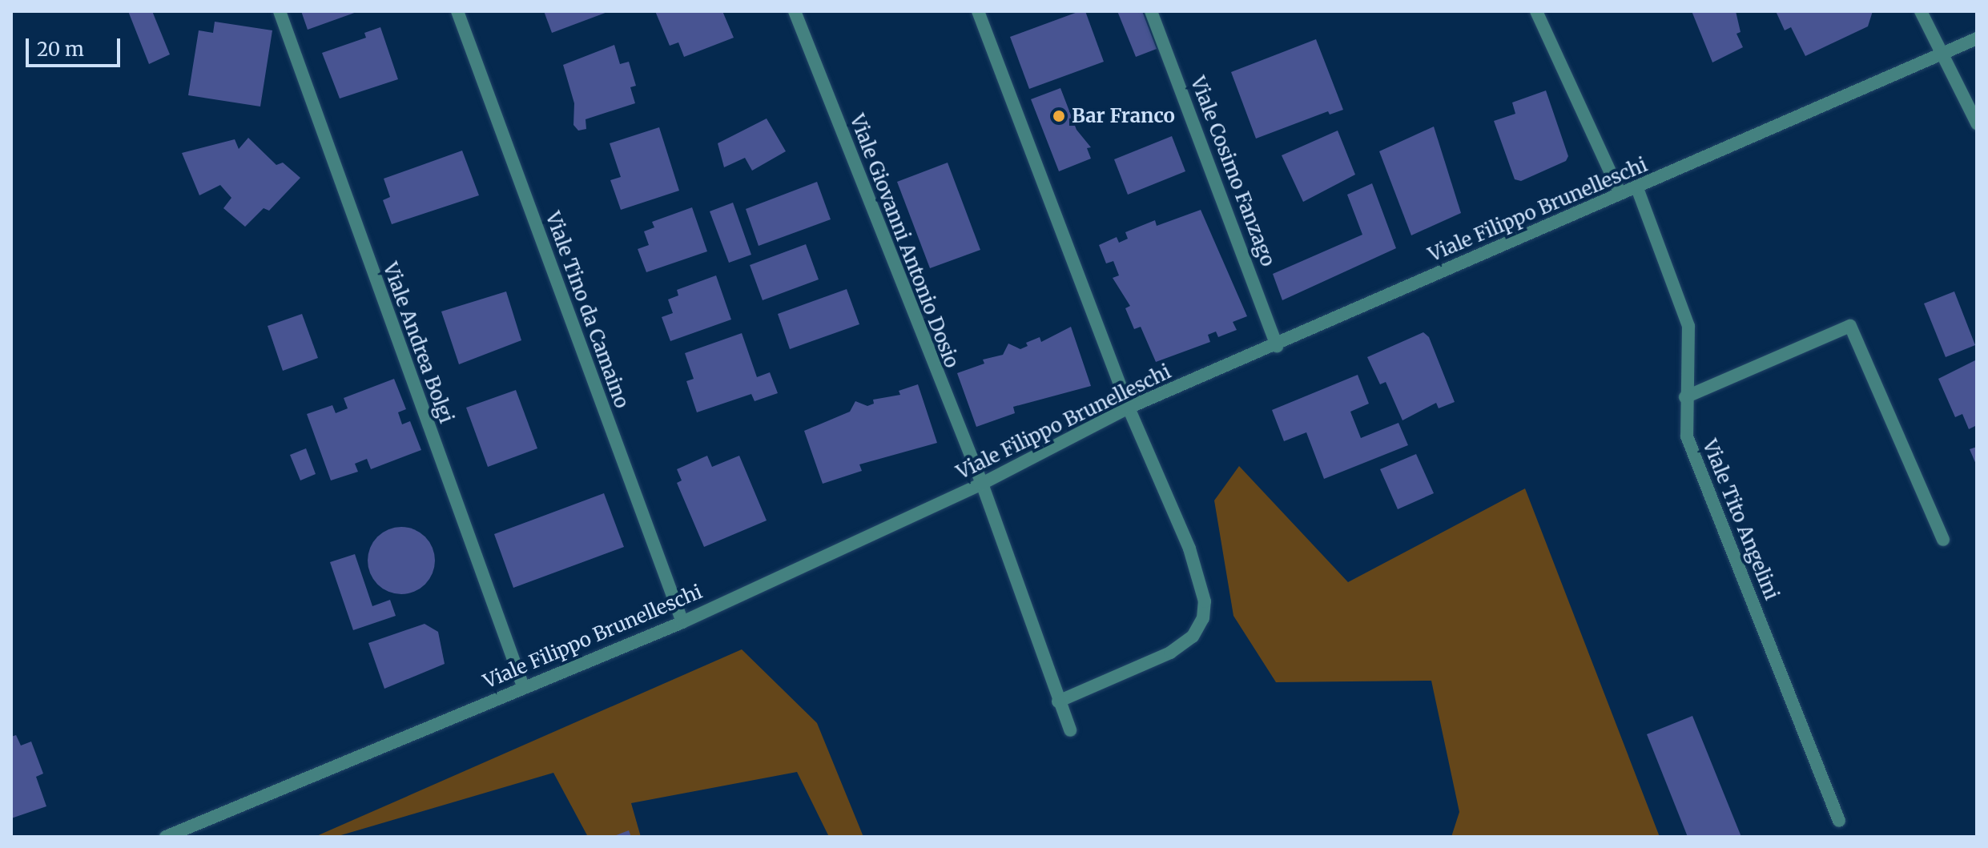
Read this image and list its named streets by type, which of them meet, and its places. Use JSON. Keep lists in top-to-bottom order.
{
  "streets": {
    "street": [
      "Viale Cosimo Fanzago",
      "Viale Filippo Brunelleschi",
      "Viale Giovanni Antonio Dosio",
      "Viale Tino da Camaino",
      "Viale Andrea Bolgi",
      "Viale Tito Angelini"
    ]
  },
  "crossings": [
    ["Viale Cosimo Fanzago", "Viale Filippo Brunelleschi"],
    ["Viale Filippo Brunelleschi", "Viale Giovanni Antonio Dosio"],
    ["Viale Filippo Brunelleschi", "Viale Tino da Camaino"],
    ["Viale Filippo Brunelleschi", "Viale Andrea Bolgi"],
    ["Viale Filippo Brunelleschi", "Viale Tito Angelini"]
  ],
  "places": ["Bar Franco"],
  "scale_bar": "20 m"
}
